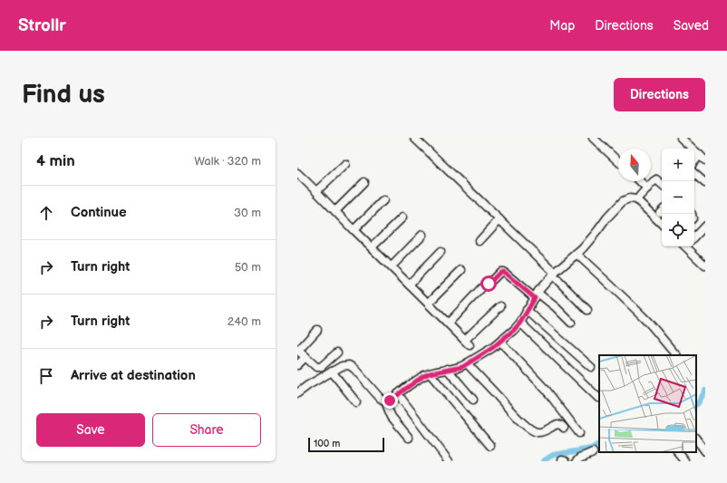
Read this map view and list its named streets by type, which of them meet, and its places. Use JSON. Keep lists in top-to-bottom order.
{
  "scale_bar": "100 m",
  "north": "top",
  "page": {
    "header": "Strollr",
    "nav": ["Map", "Directions", "Saved"],
    "buttons": [
      "Directions",
      ["Save", "Share"]
    ],
    "title": "Find us",
    "heading": ["4 min", "Walk · 320 m"],
    "map_buttons": ["+", "−"],
    "list": [
      ["Continue", "30 m"],
      ["Turn right", "50 m"],
      ["Turn right", "240 m"],
      "Arrive at destination"
    ],
    "scale": "100 m"
  }
}
